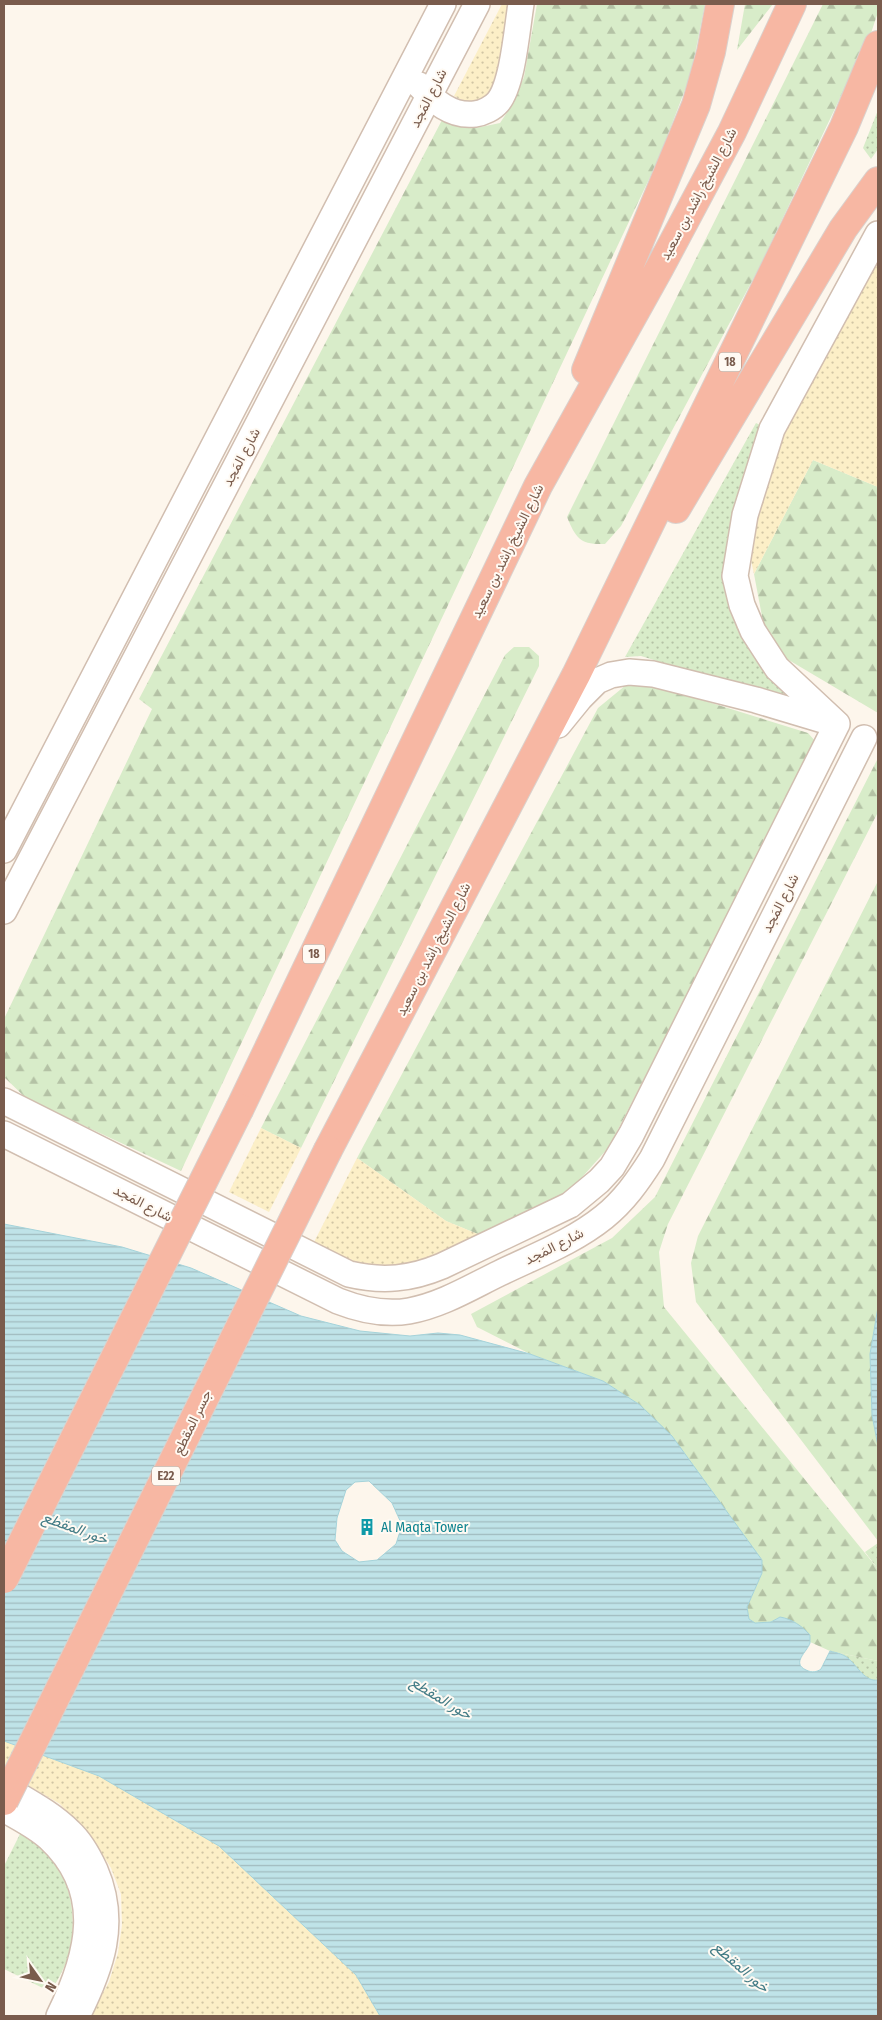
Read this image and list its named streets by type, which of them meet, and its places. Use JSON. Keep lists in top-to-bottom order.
{
  "streets": {
    "highway": [
      "شارع الشيخ راشد بن سعيد",
      "18",
      "جسر المقطع",
      "E22"
    ],
    "street": ["شارع المَجد"]
  },
  "crossings": [
    ["شارع الشيخ راشد بن سعيد", "جسر المقطع"]
  ],
  "water": ["خور المقطع"],
  "places": {
    "building": ["Al Maqta Tower"]
  },
  "north": "bottom right"
}
